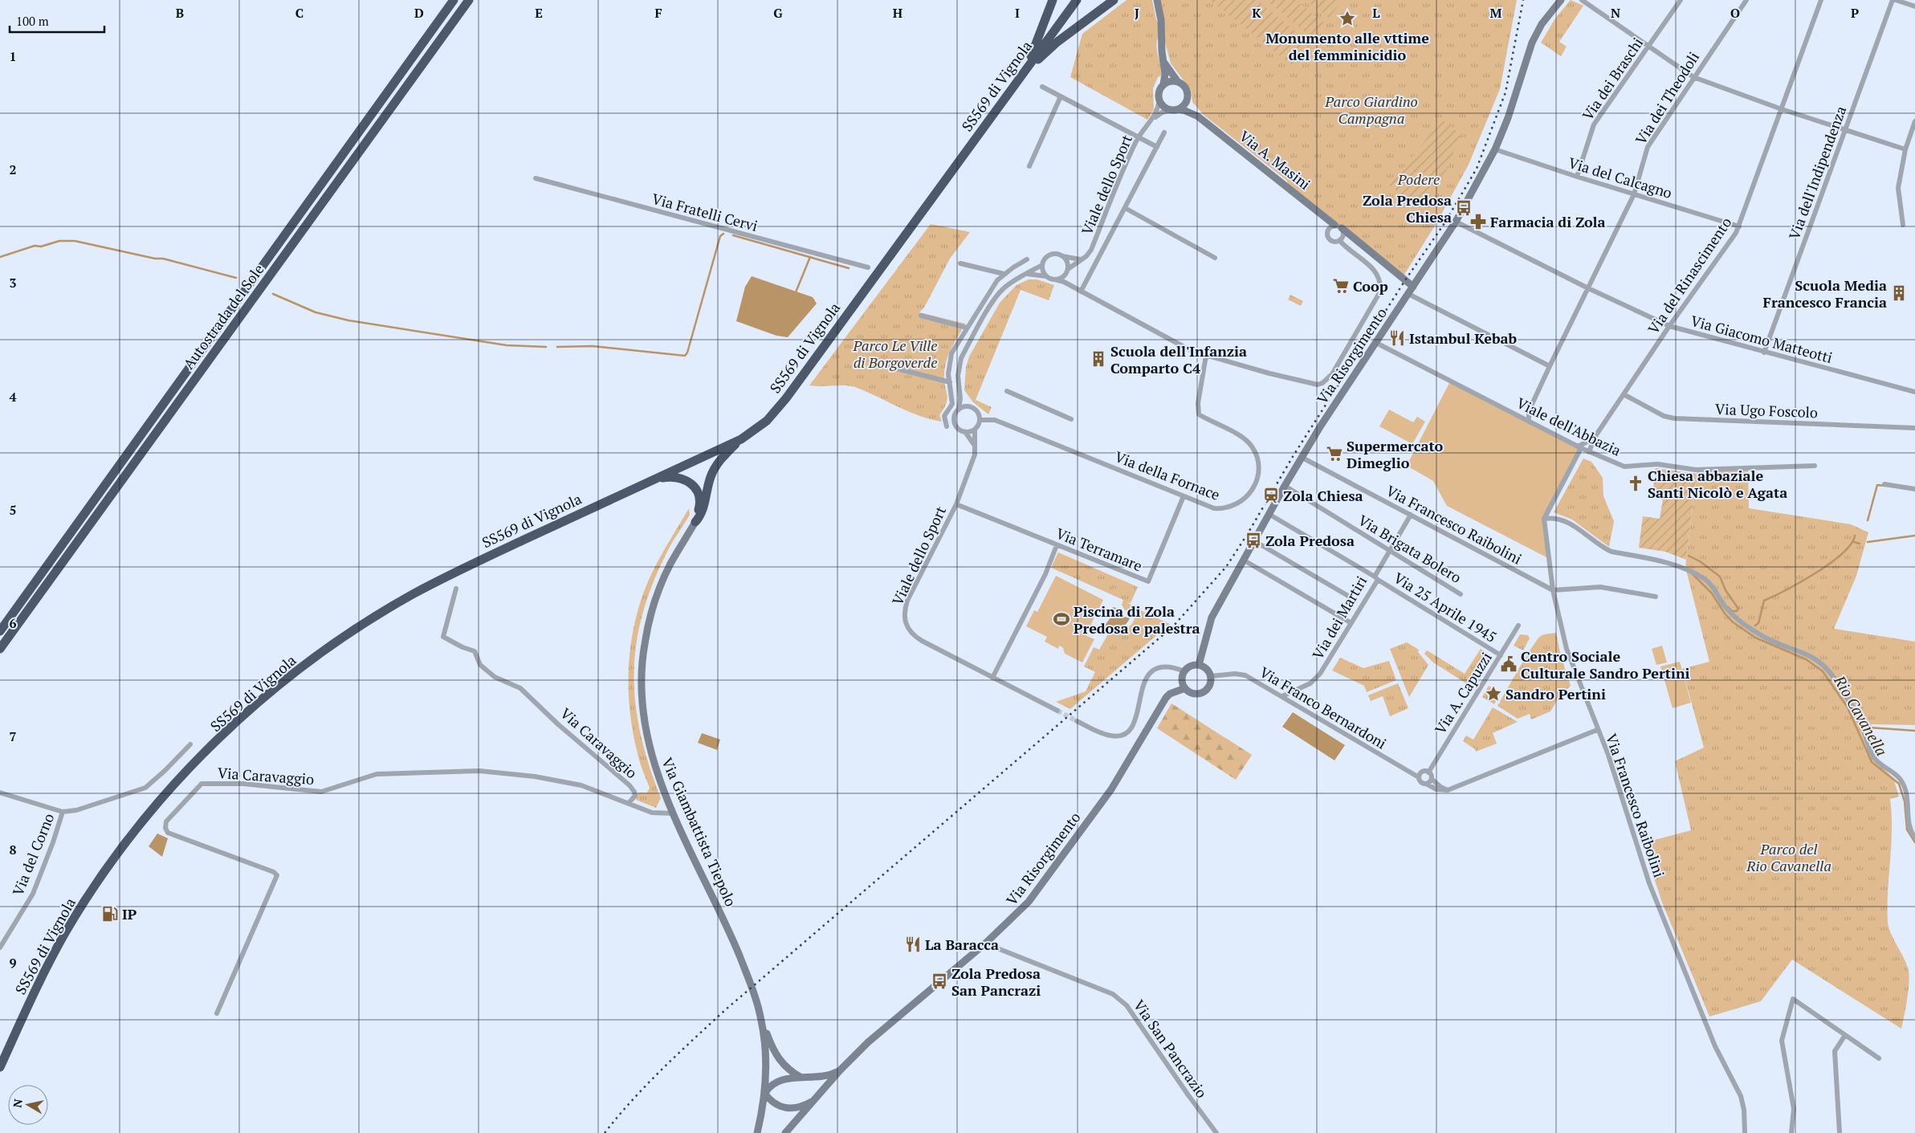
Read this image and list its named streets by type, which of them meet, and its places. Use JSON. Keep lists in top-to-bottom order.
{
  "streets": {
    "highway": ["SS569 di Vignola", "Autostrada del Sole"],
    "main road": ["Via A. Masini", "Via Risorgimento", "Via Giambattista Tiepolo"],
    "street": [
      "Via dei Braschi",
      "Via dei Theodoli",
      "Via dell'Indipendenza",
      "Via del Calcagno",
      "Viale dello Sport",
      "Via Fratelli Cervi",
      "Via del Rinascimento",
      "Via Giacomo Matteotti",
      "Via Ugo Foscolo",
      "Viale dell'Abbazia",
      "Via della Fornace",
      "Via Francesco Raibolini",
      "Via Brigata Bolero",
      "Via Terramare",
      "Via 25 Aprile 1945",
      "Via dei Martiri",
      "Via A. Capuzzi",
      "Via Franco Bernardoni",
      "Via Caravaggio",
      "Via del Corno",
      "Via San Pancrazio"
    ]
  },
  "crossings": [
    ["Via dei Braschi", "Via del Calcagno"],
    ["Via dei Theodoli", "Via del Calcagno"],
    ["Via dei Theodoli", "Via Giacomo Matteotti"],
    ["Via A. Masini", "Viale dello Sport"],
    ["Via A. Masini", "Via Risorgimento"],
    ["Via dell'Indipendenza", "Via Giacomo Matteotti"],
    ["Via del Calcagno", "Via del Rinascimento"],
    ["Via del Calcagno", "Via Risorgimento"],
    ["Viale dello Sport", "Via della Fornace"],
    ["Viale dello Sport", "Via Terramare"],
    ["Via del Rinascimento", "Via Giacomo Matteotti"],
    ["Via del Rinascimento", "Via Ugo Foscolo"],
    ["Via del Rinascimento", "Viale dell'Abbazia"],
    ["Via Giacomo Matteotti", "Via Risorgimento"],
    ["Via Risorgimento", "Viale dell'Abbazia"],
    ["Via Risorgimento", "Via Francesco Raibolini"],
    ["Via Risorgimento", "Via Brigata Bolero"],
    ["Via Risorgimento", "Via 25 Aprile 1945"],
    ["Via Risorgimento", "Via Franco Bernardoni"],
    ["Via Risorgimento", "Via Giambattista Tiepolo"],
    ["Via Risorgimento", "Via San Pancrazio"],
    ["Via della Fornace", "Via Terramare"],
    ["Via Francesco Raibolini", "Via dei Martiri"],
    ["Via Brigata Bolero", "Via dei Martiri"],
    ["Via 25 Aprile 1945", "Via dei Martiri"],
    ["Via 25 Aprile 1945", "Via A. Capuzzi"],
    ["Via dei Martiri", "Via Franco Bernardoni"],
    ["Via A. Capuzzi", "Via Franco Bernardoni"],
    ["Via Caravaggio", "Via Giambattista Tiepolo"]
  ],
  "water": ["Rio Cavanella"],
  "parks": [
    "Parco Giardino Campagna",
    "Podere",
    "Parco Le Ville di Borgoverde",
    "Parco del Rio Cavanella"
  ],
  "places": {
    "place": ["Monumento alle vttime del femminicidio", "Sandro Pertini"],
    "bus stop": ["Zola Predosa Chiesa", "Zola Predosa", "Zola Predosa San Pancrazi"],
    "pharmacy": ["Farmacia di Zola"],
    "supermarket": ["Coop", "Supermercato Dimeglio"],
    "building": ["Scuola Media Francesco Francia", "Scuola dell'Infanzia Comparto C4"],
    "restaurant": ["Istambul Kebab", "La Baracca"],
    "church": ["Chiesa abbaziale Santi Nicolò e Agata"],
    "station": ["Zola Chiesa"],
    "sports": ["Piscina di Zola Predosa e palestra"],
    "public building": ["Centro Sociale Culturale Sandro Pertini"],
    "fuel station": ["IP"]
  },
  "scale_bar": "100 m",
  "north": "left",
  "grid": {
    "columns": [
      "B",
      "C",
      "D",
      "E",
      "F",
      "G",
      "H",
      "I",
      "J",
      "K",
      "L",
      "M",
      "N",
      "O",
      "P"
    ],
    "rows": [
      "1",
      "2",
      "3",
      "4",
      "5",
      "6",
      "7",
      "8",
      "9"
    ]
  }
}
